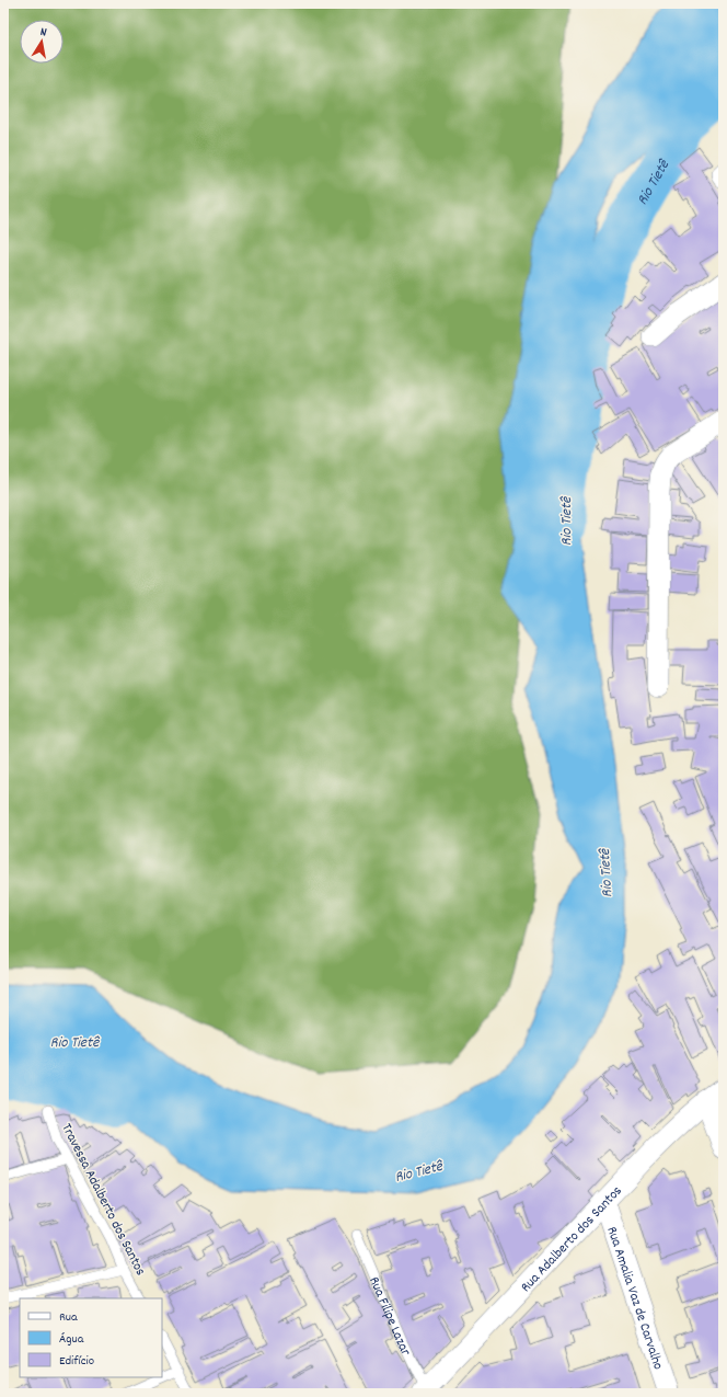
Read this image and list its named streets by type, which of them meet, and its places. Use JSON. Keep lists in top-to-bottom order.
{
  "streets": {
    "street": ["Rua Adalberto dos Santos", "Rua Amalia Vaz de Carvalho"],
    "lane": ["Travessa Adalberto dos Santos", "Rua Filipe Lazar"]
  },
  "crossings": [
    ["Rua Adalberto dos Santos", "Rua Amalia Vaz de Carvalho"],
    ["Rua Adalberto dos Santos", "Rua Filipe Lazar"]
  ],
  "water": ["Rio Tietê"],
  "legend": ["Rua", "Água", "Edifício"],
  "north": "top"
}
